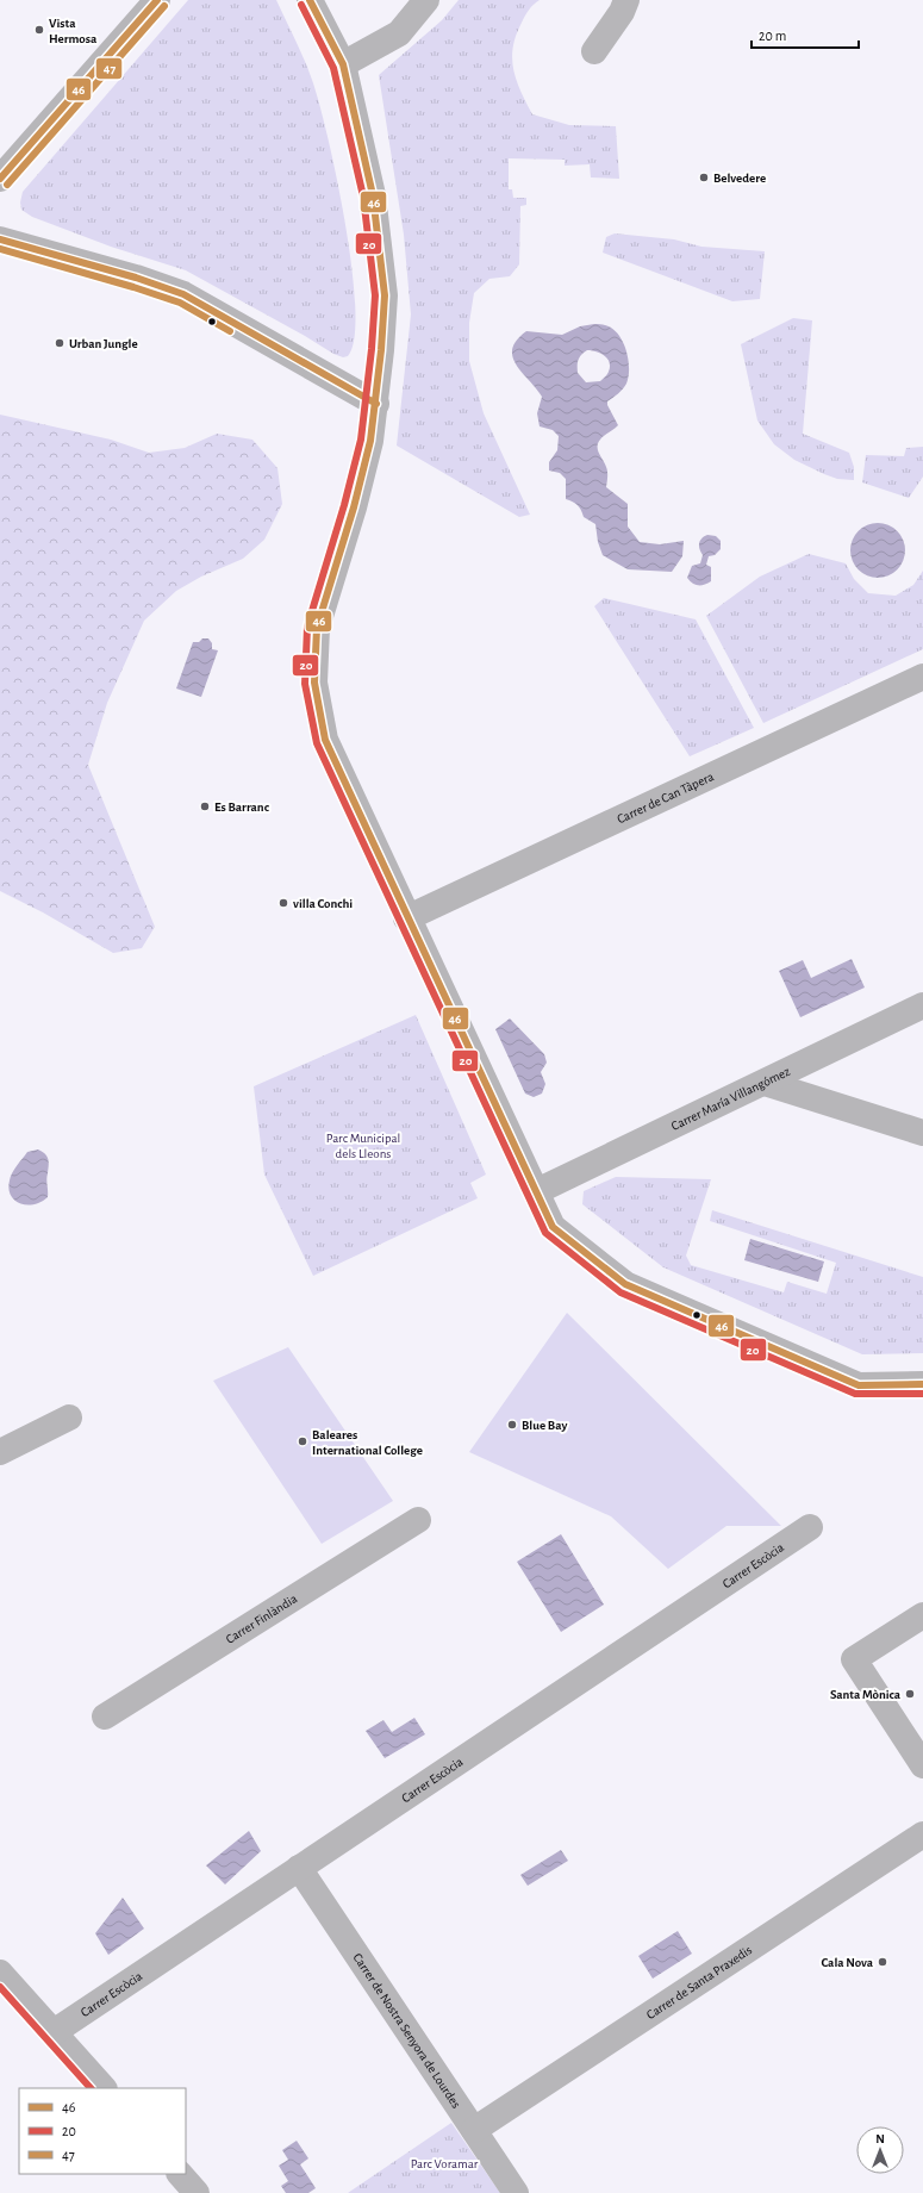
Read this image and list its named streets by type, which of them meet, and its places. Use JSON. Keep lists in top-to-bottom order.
{
  "streets": {
    "street": [
      "Carrer de Can Tàpera",
      "Carrer María Villangómez",
      "Carrer Escòcia",
      "Carrer Finlàndia",
      "Carrer de Santa Praxedis",
      "Carrer de Nostra Senyora de Lourdes"
    ]
  },
  "crossings": [
    ["Carrer Escòcia", "Carrer de Nostra Senyora de Lourdes"],
    ["Carrer de Santa Praxedis", "Carrer de Nostra Senyora de Lourdes"]
  ],
  "parks": ["Parc Municipal dels Lleons", "Parc Voramar"],
  "places": [
    "Vista Hermosa",
    "Belvedere",
    "Urban Jungle",
    "Es Barranc",
    "villa Conchi",
    "Blue Bay",
    "Baleares International College",
    "Santa Mònica",
    "Cala Nova"
  ],
  "lines": ["transit line 46", "transit line 20", "transit line 47"],
  "legend": ["46", "20", "47"],
  "scale_bar": "20 m",
  "north": "top"
}
